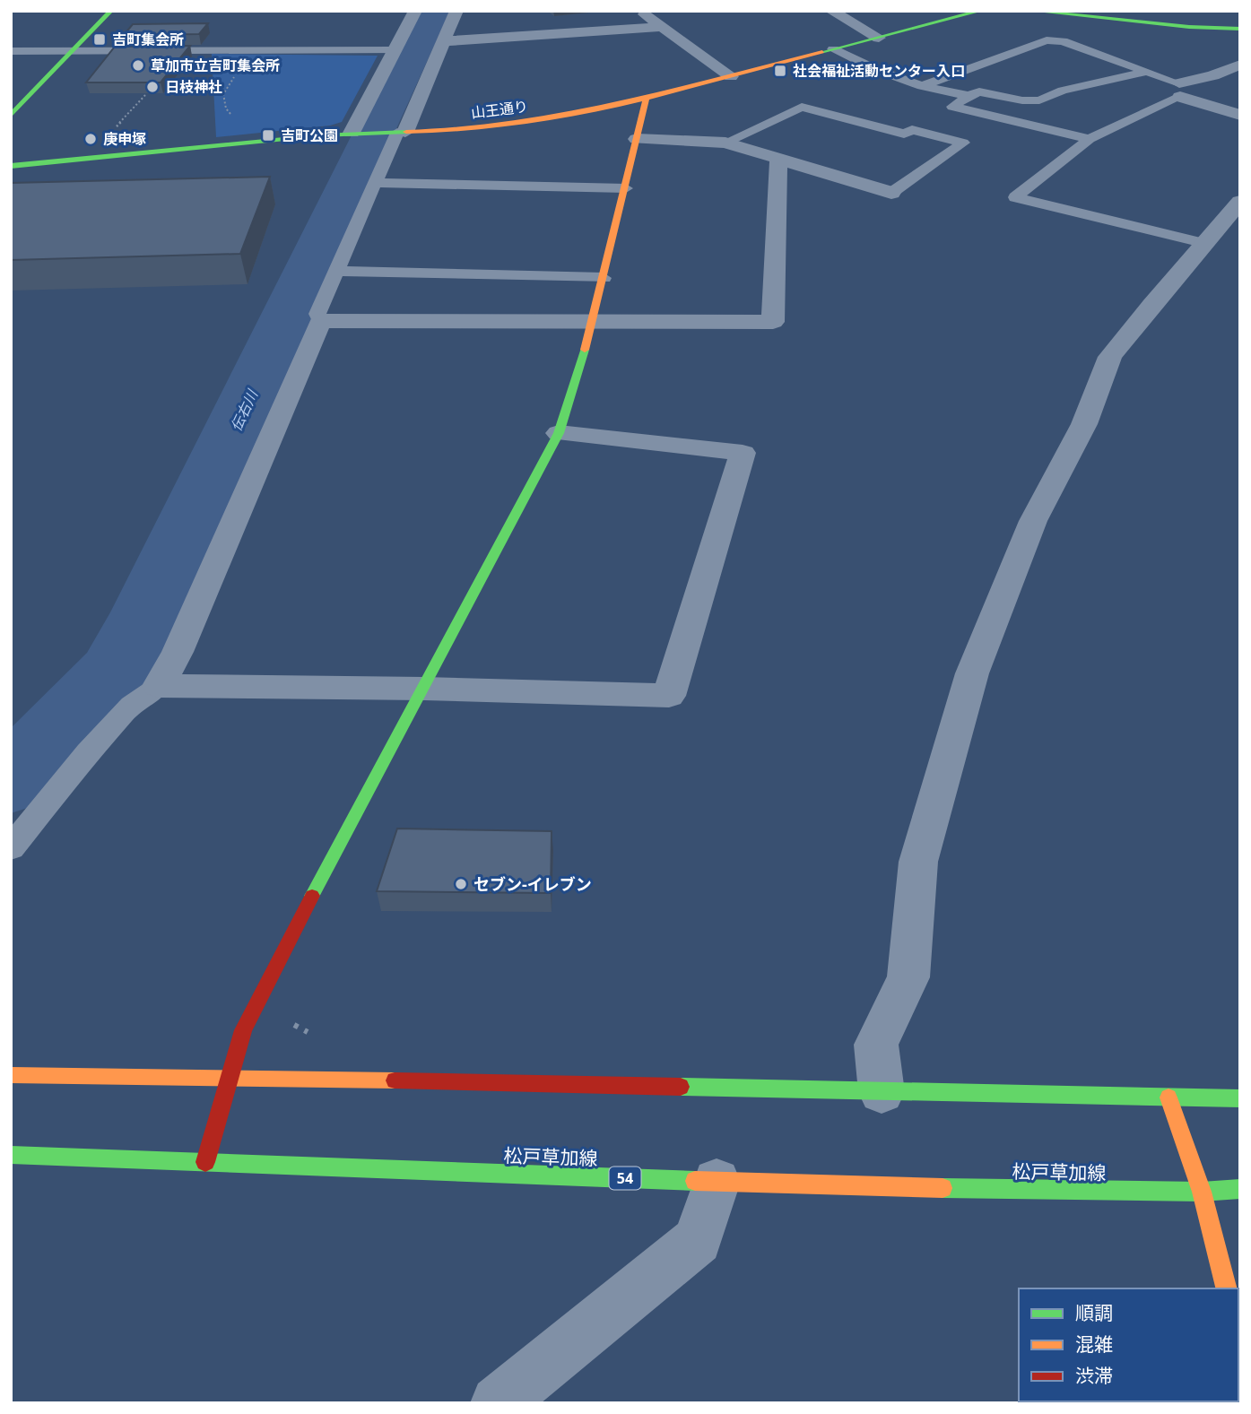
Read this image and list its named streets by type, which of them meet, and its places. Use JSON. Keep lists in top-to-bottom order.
{
  "streets": {
    "street": ["山王通り", "松戸草加線", "54"]
  },
  "water": ["伝右川"],
  "places": {
    "transit": ["吉町集会所", "社会福祉活動センター入口", "吉町公園"],
    "other": [
      "草加市立吉町集会所",
      "日枝神社",
      "庚申塚",
      "セブン-イレブン"
    ]
  },
  "legend": ["順調", "混雑", "渋滞"]
}
